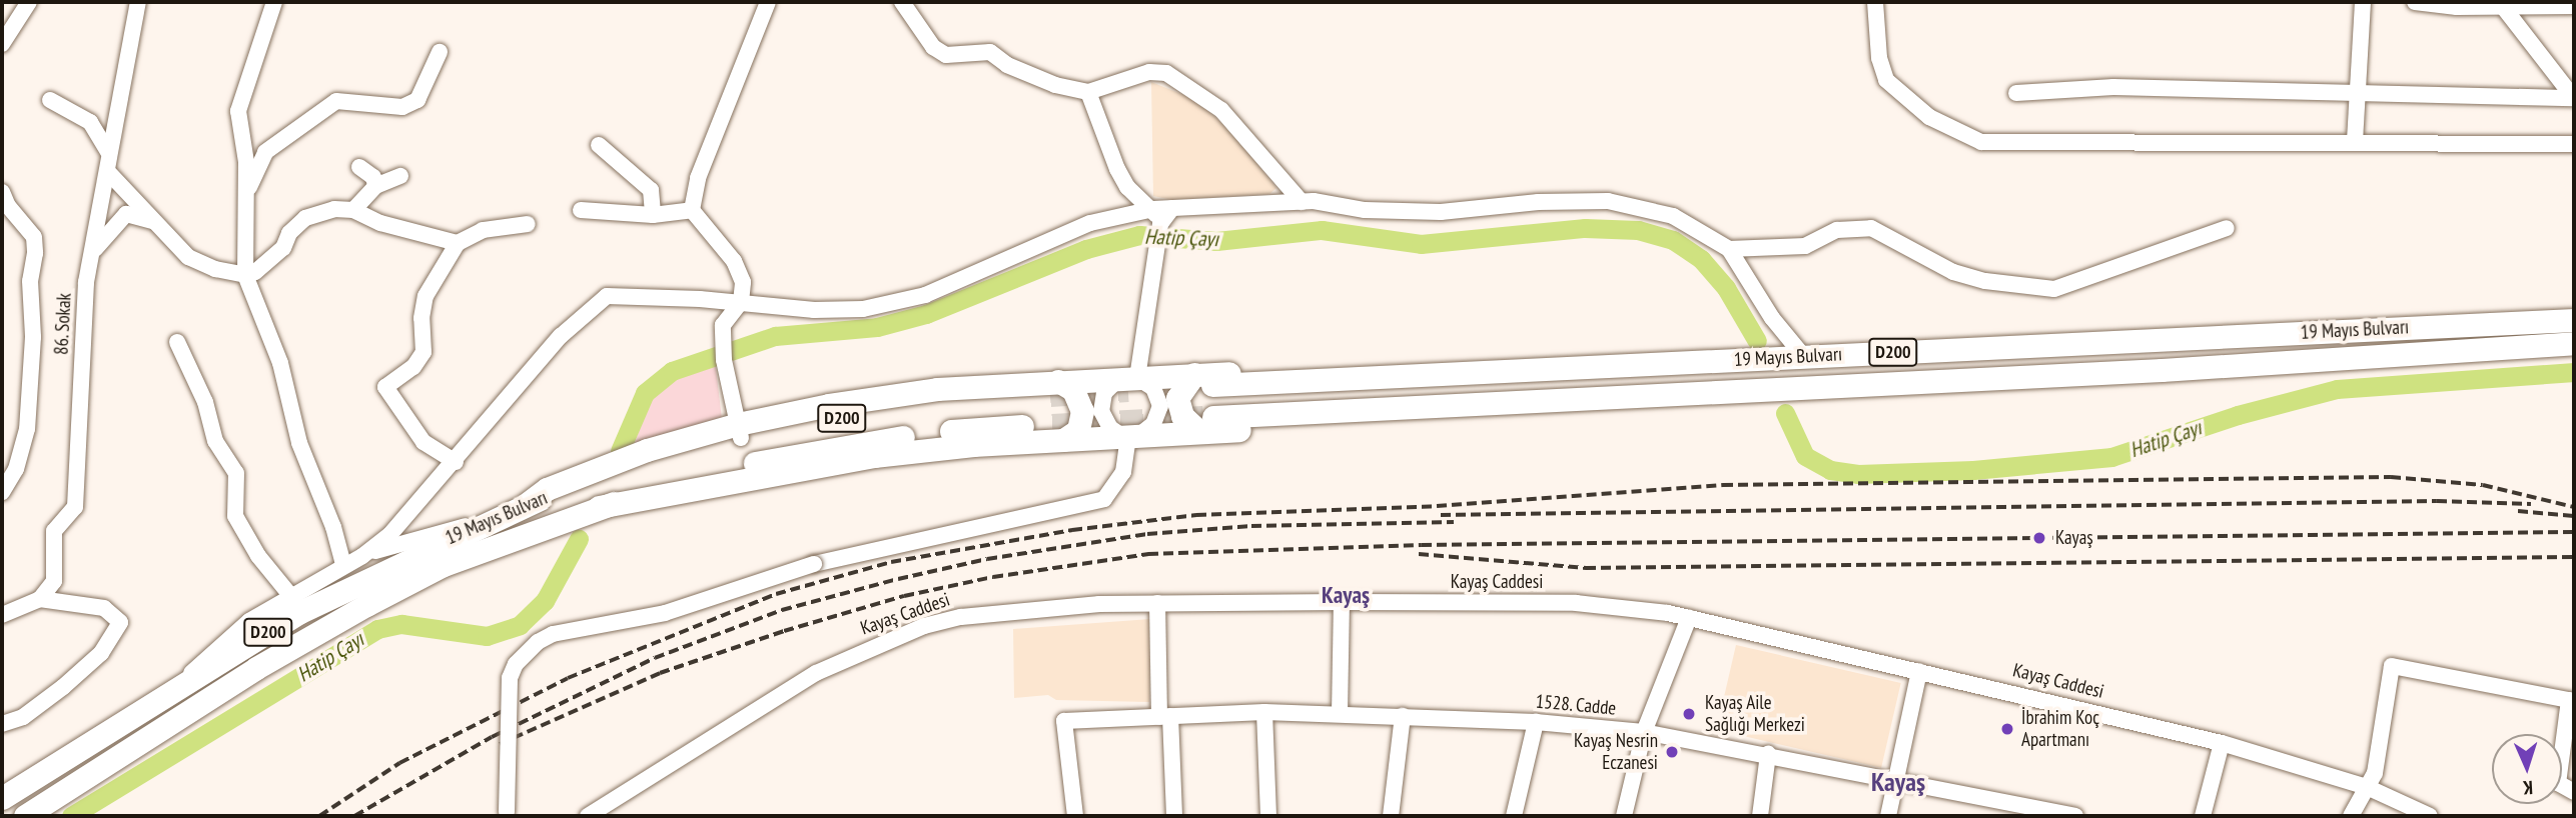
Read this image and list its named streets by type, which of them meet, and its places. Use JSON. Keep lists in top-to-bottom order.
{
  "streets": {
    "highway": ["19 Mayıs Bulvarı", "D200"],
    "street": ["86. Sokak", "Kayaş Caddesi", "1528. Cadde"]
  },
  "districts": ["Kayaş", "Kayaş"],
  "water": ["Hatip Çayı"],
  "places": [
    "Kayaş",
    "Kayaş Aile Sağlığı Merkezi",
    "İbrahim Koç Apartmanı",
    "Kayaş Nesrin Eczanesi"
  ],
  "north": "bottom"
}
